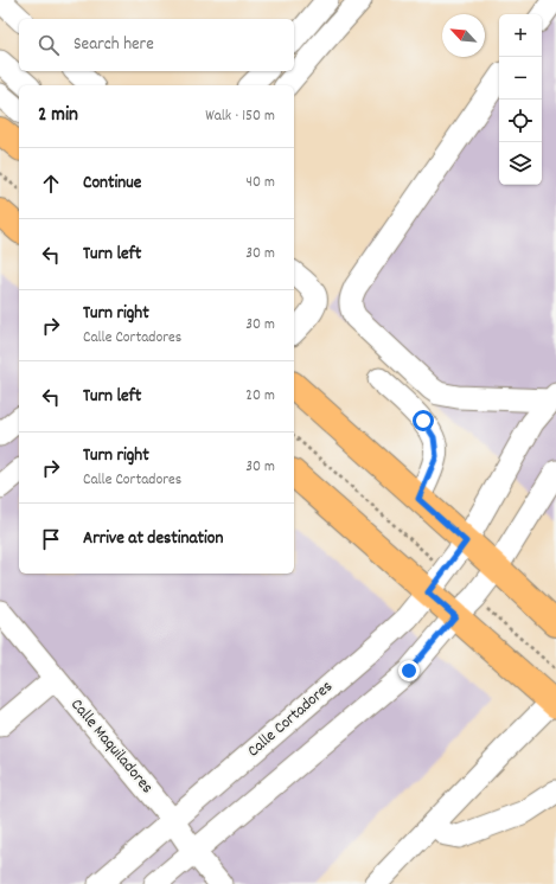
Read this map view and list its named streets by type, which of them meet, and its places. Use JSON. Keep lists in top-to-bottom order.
{
  "streets": {
    "lane": ["Calle Cortadores", "Calle Maquiladores"]
  },
  "crossings": [
    ["Calle Cortadores", "Calle Maquiladores"]
  ],
  "north": "top left",
  "page": {
    "map_buttons": ["+", "−"],
    "search": "Search here",
    "heading": ["2 min", "Walk · 150 m"],
    "list": [
      ["Continue", "40 m"],
      ["Turn left", "30 m"],
      ["Turn right", "Calle Cortadores", "30 m"],
      ["Turn left", "20 m"],
      ["Turn right", "Calle Cortadores", "30 m"],
      "Arrive at destination"
    ]
  }
}
